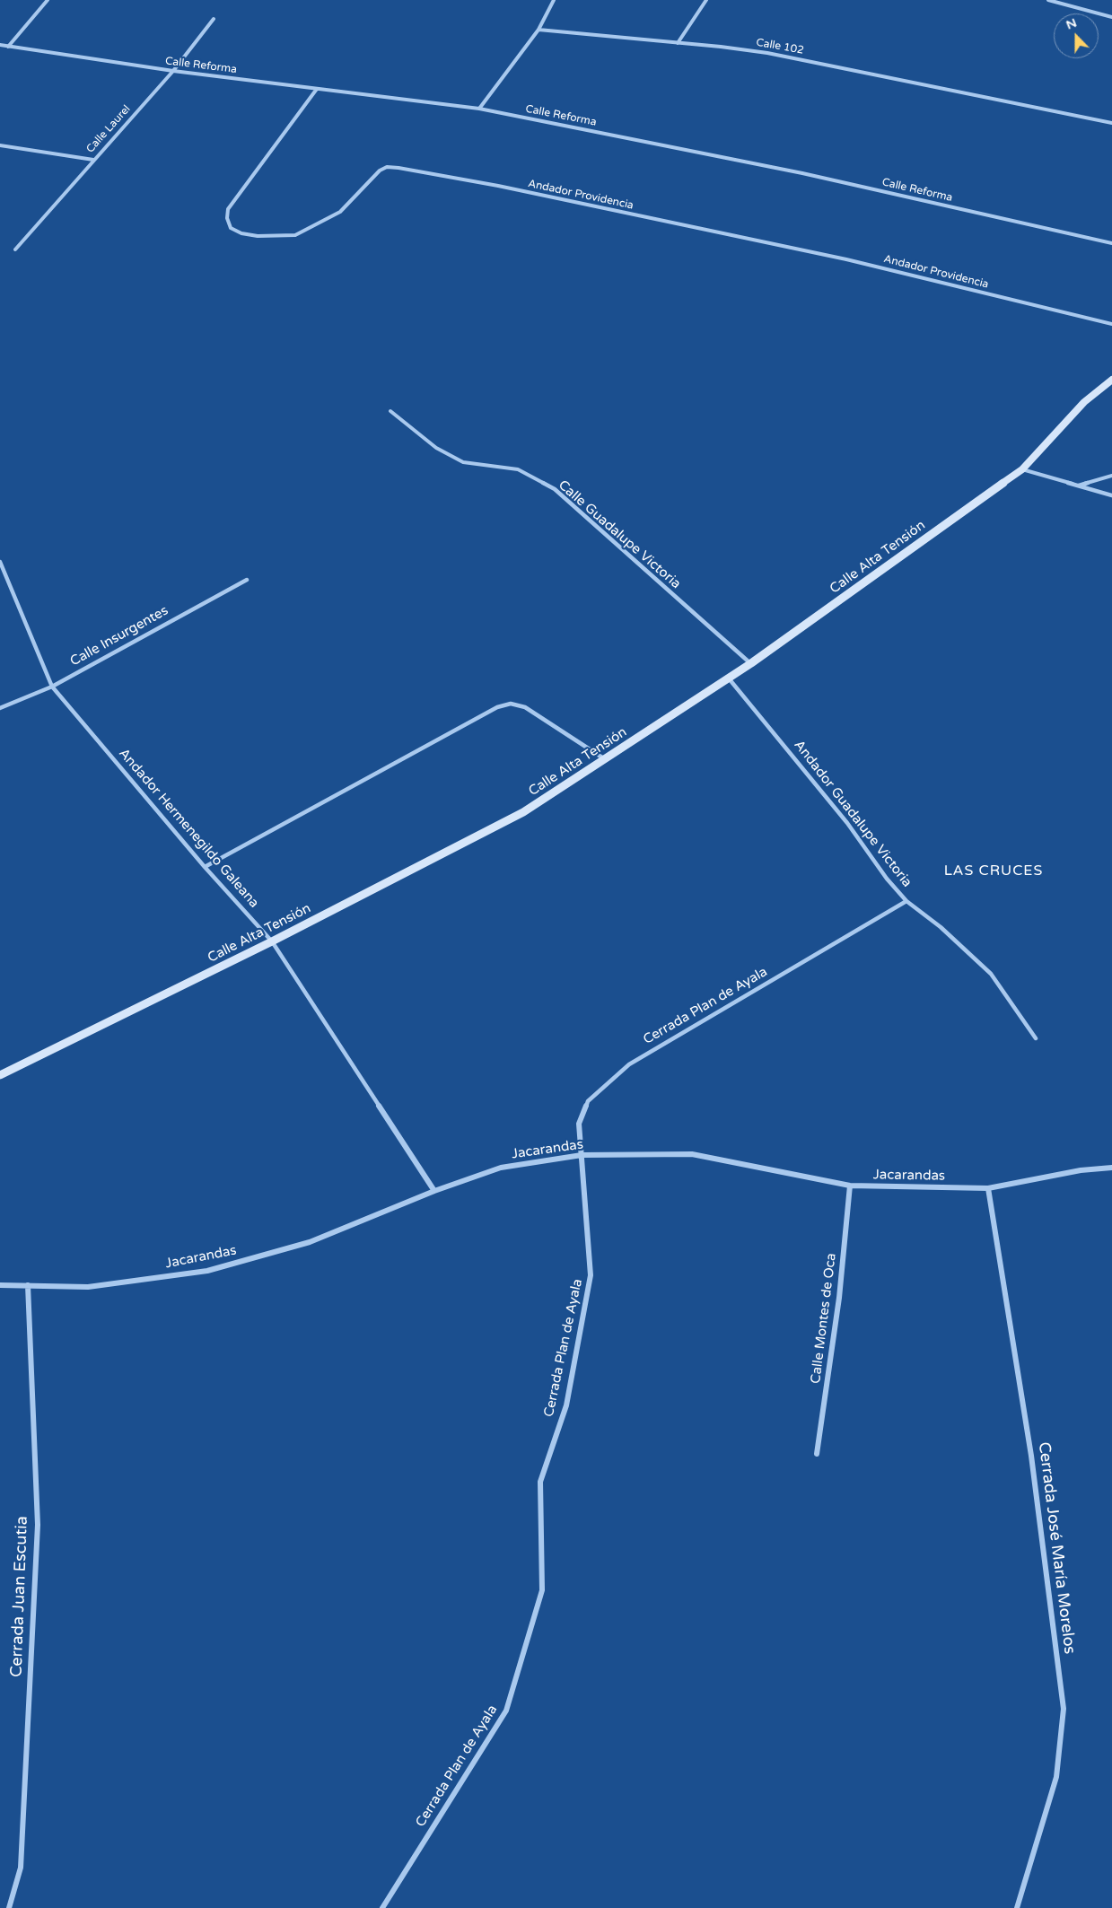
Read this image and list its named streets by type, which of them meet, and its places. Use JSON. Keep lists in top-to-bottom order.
{
  "streets": {
    "main road": ["Calle Alta Tensión"],
    "street": [
      "Calle 102",
      "Calle Reforma",
      "Calle Laurel",
      "Andador Providencia",
      "Calle Guadalupe Victoria",
      "Calle Insurgentes",
      "Andador Guadalupe Victoria",
      "Andador Hermenegildo Galeana",
      "Cerrada Plan de Ayala",
      "Jacarandas",
      "Calle Montes de Oca",
      "Cerrada José María Morelos",
      "Cerrada Juan Escutia"
    ]
  },
  "crossings": [
    ["Calle Reforma", "Calle Laurel"],
    ["Calle Reforma", "Andador Providencia"],
    ["Calle Guadalupe Victoria", "Calle Alta Tensión"],
    ["Calle Alta Tensión", "Andador Guadalupe Victoria"],
    ["Calle Alta Tensión", "Andador Hermenegildo Galeana"],
    ["Calle Insurgentes", "Andador Hermenegildo Galeana"],
    ["Andador Guadalupe Victoria", "Cerrada Plan de Ayala"],
    ["Andador Hermenegildo Galeana", "Jacarandas"],
    ["Cerrada Plan de Ayala", "Jacarandas"],
    ["Jacarandas", "Calle Montes de Oca"],
    ["Jacarandas", "Cerrada José María Morelos"],
    ["Jacarandas", "Cerrada Juan Escutia"]
  ],
  "districts": ["LAS CRUCES"],
  "north": "top"
}
